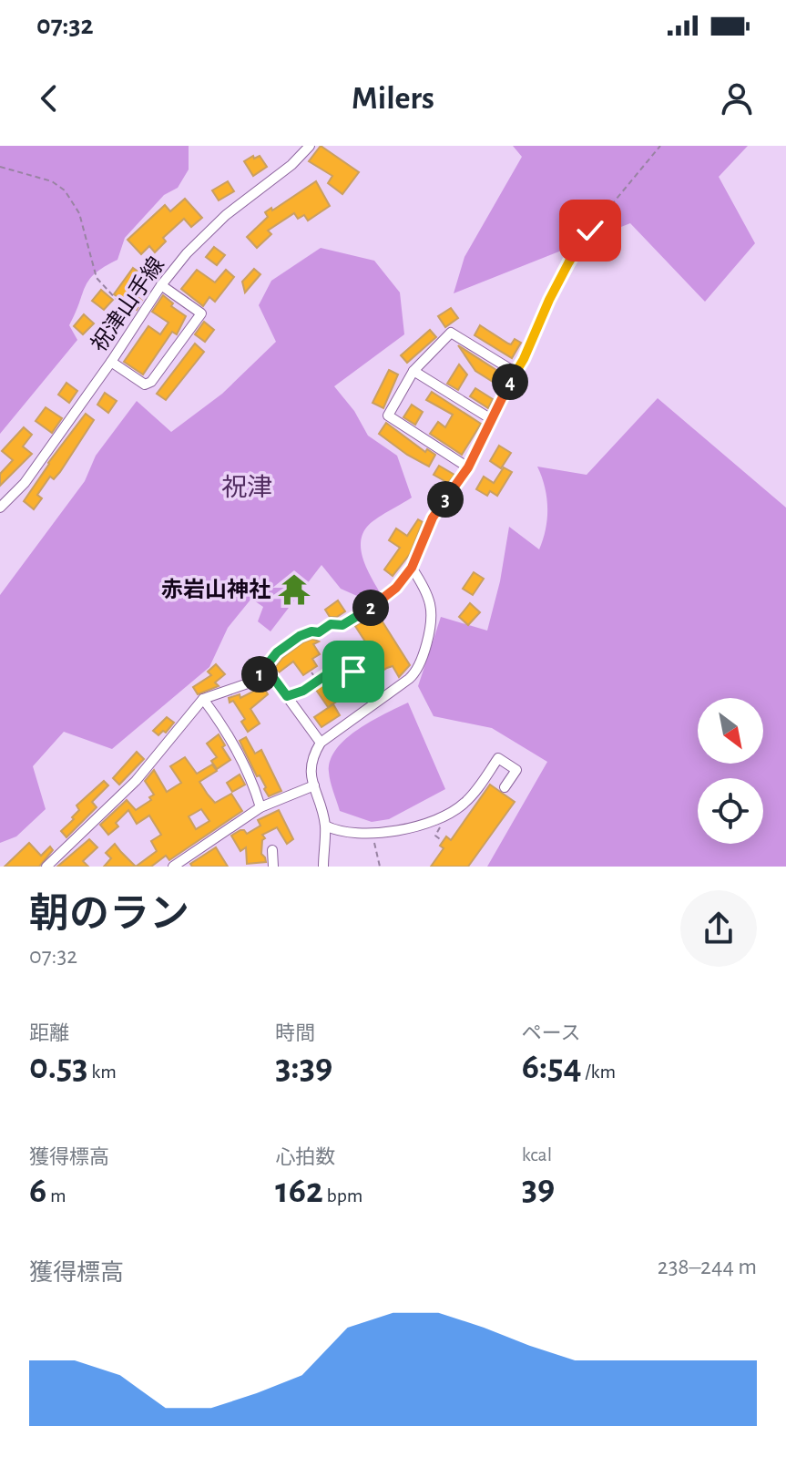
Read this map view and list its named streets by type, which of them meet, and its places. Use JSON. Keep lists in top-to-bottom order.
{
  "streets": {
    "street": ["祝津山手線"]
  },
  "districts": ["祝津"],
  "places": {
    "temple": ["赤岩山神社"]
  },
  "north": "bottom right",
  "page": {
    "status": "07:32",
    "header": "Milers",
    "pins": [
      "4",
      "3",
      "2",
      "1"
    ],
    "heading": ["朝のラン", "07:32"],
    "stats": [
      ["距離", "0.53 km"],
      ["時間", "3:39"],
      ["ペース", "6:54 /km"],
      ["獲得標高", "6 m"],
      ["心拍数", "162 bpm"],
      ["kcal", "39"]
    ],
    "chart": ["獲得標高", "238–244 m"]
  }
}
